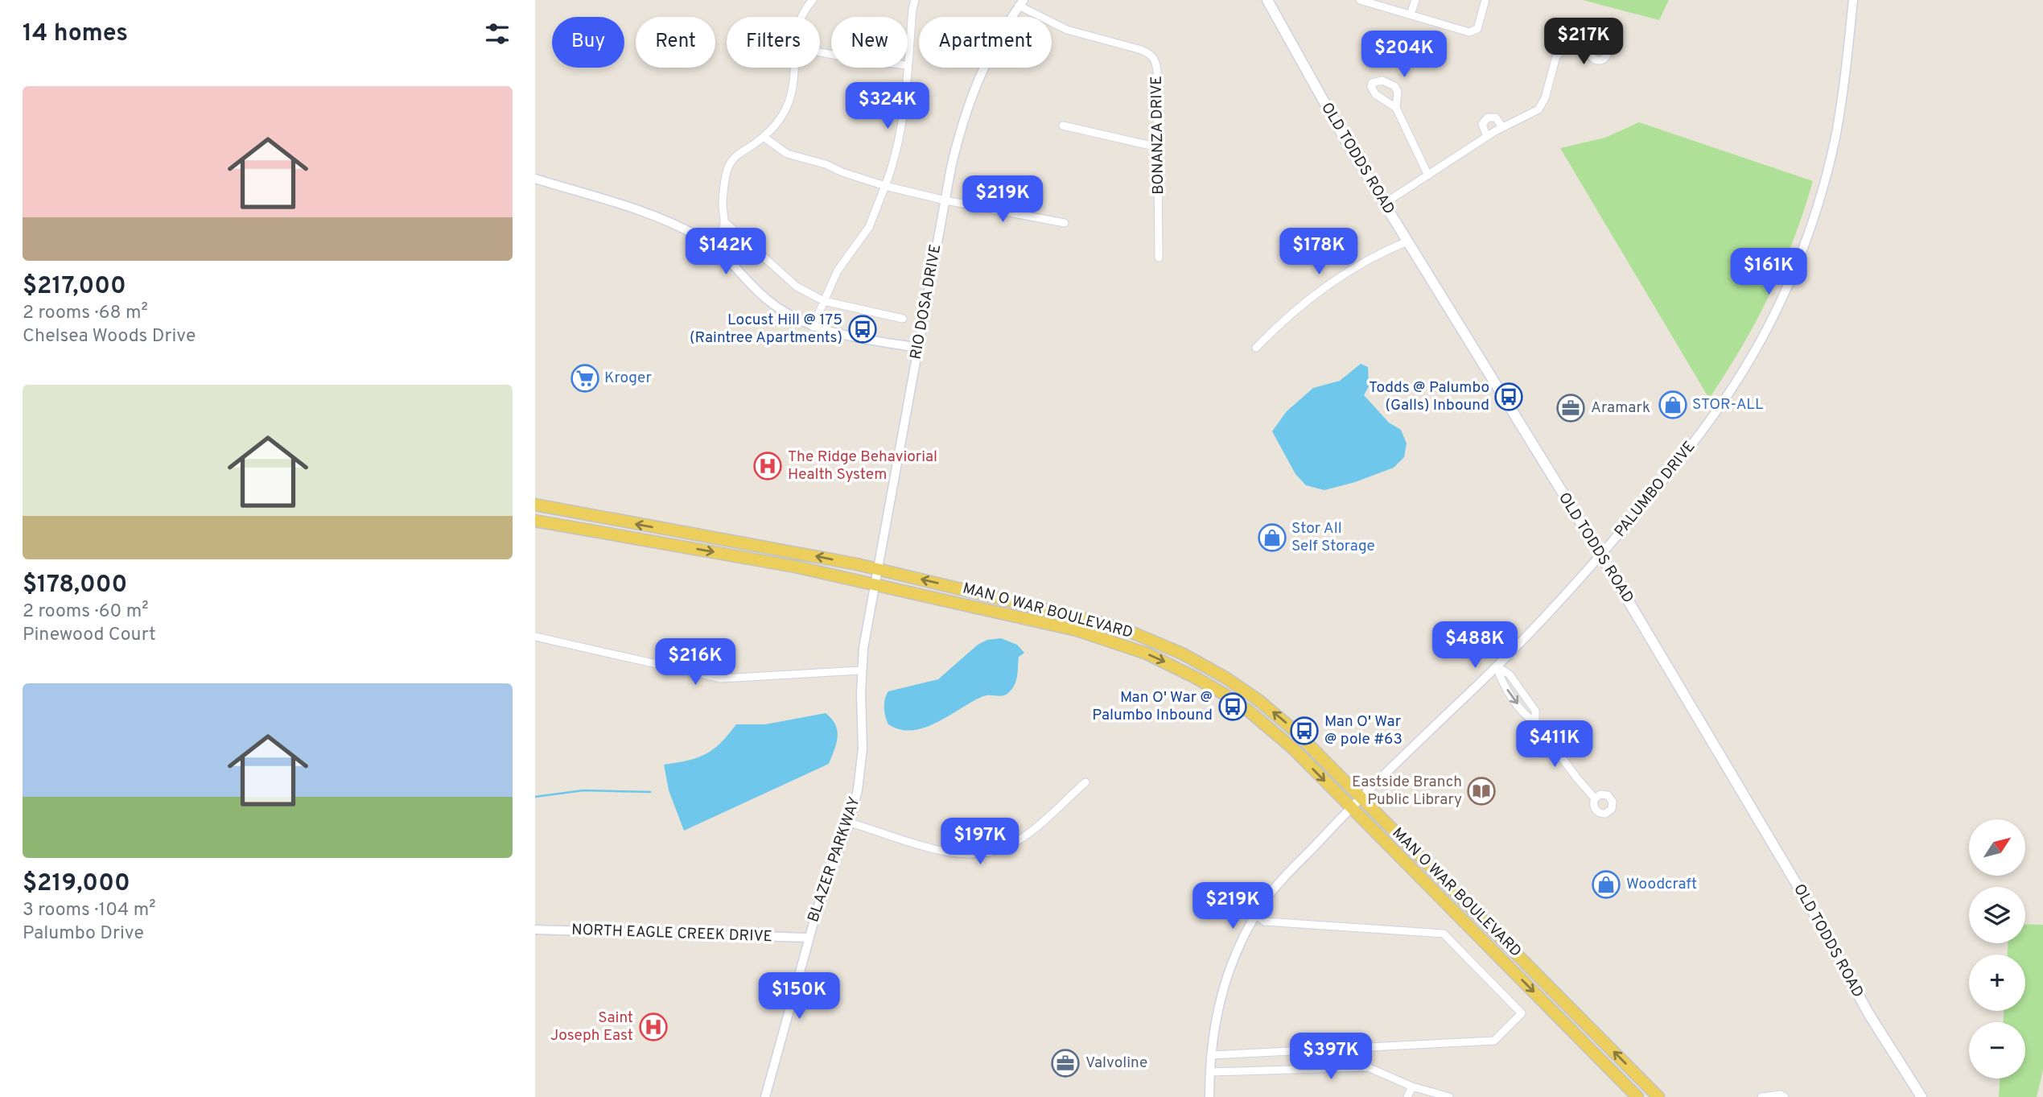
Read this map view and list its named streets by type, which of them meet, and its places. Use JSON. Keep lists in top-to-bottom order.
{
  "streets": {
    "main road": ["OLD TODDS ROAD", "MAN O WAR BOULEVARD"],
    "street": [
      "BONANZA DRIVE",
      "RIO DOSA DRIVE",
      "PALUMBO DRIVE",
      "BLAZER PARKWAY",
      "NORTH EAGLE CREEK DRIVE"
    ]
  },
  "crossings": [
    ["BONANZA DRIVE", "RIO DOSA DRIVE"],
    ["OLD TODDS ROAD", "PALUMBO DRIVE"],
    ["RIO DOSA DRIVE", "MAN O WAR BOULEVARD"],
    ["RIO DOSA DRIVE", "BLAZER PARKWAY"],
    ["PALUMBO DRIVE", "MAN O WAR BOULEVARD"],
    ["MAN O WAR BOULEVARD", "BLAZER PARKWAY"],
    ["BLAZER PARKWAY", "NORTH EAGLE CREEK DRIVE"]
  ],
  "places": {
    "bus stop": [
      "Locust Hill @ 175 (Raintree Apartments)",
      "Todds @ Palumbo (Galls) Inbound",
      "Man O' War @ Palumbo Inbound",
      "Man O' War @ pole #63"
    ],
    "supermarket": ["Kroger"],
    "shop": ["STOR-ALL", "Stor All Self Storage", "Woodcraft"],
    "office": ["Aramark", "Valvoline"],
    "hospital": ["The Ridge Behaviorial Health System", "Saint Joseph East"],
    "library": ["Eastside Branch Public Library"]
  },
  "north": "top right",
  "page": {
    "heading": "14 homes",
    "chip": [
      "Buy",
      "Rent",
      "Filters",
      "New",
      "Apartment"
    ],
    "price": [
      "$217K",
      "$204K",
      "$324K",
      "$219K",
      "$142K",
      "$178K",
      "$161K",
      "$488K",
      "$216K",
      "$411K",
      "$197K",
      "$219K",
      "$150K",
      "$397K"
    ],
    "list": [
      {
        "name": "$217,000",
        "note": "2 rooms · 68 m² · Chelsea Woods Drive"
      },
      {
        "name": "$178,000",
        "note": "2 rooms · 60 m² · Pinewood Court"
      },
      {
        "name": "$219,000",
        "note": "3 rooms · 104 m² · Palumbo Drive"
      }
    ],
    "map_buttons": ["+", "−"]
  }
}
